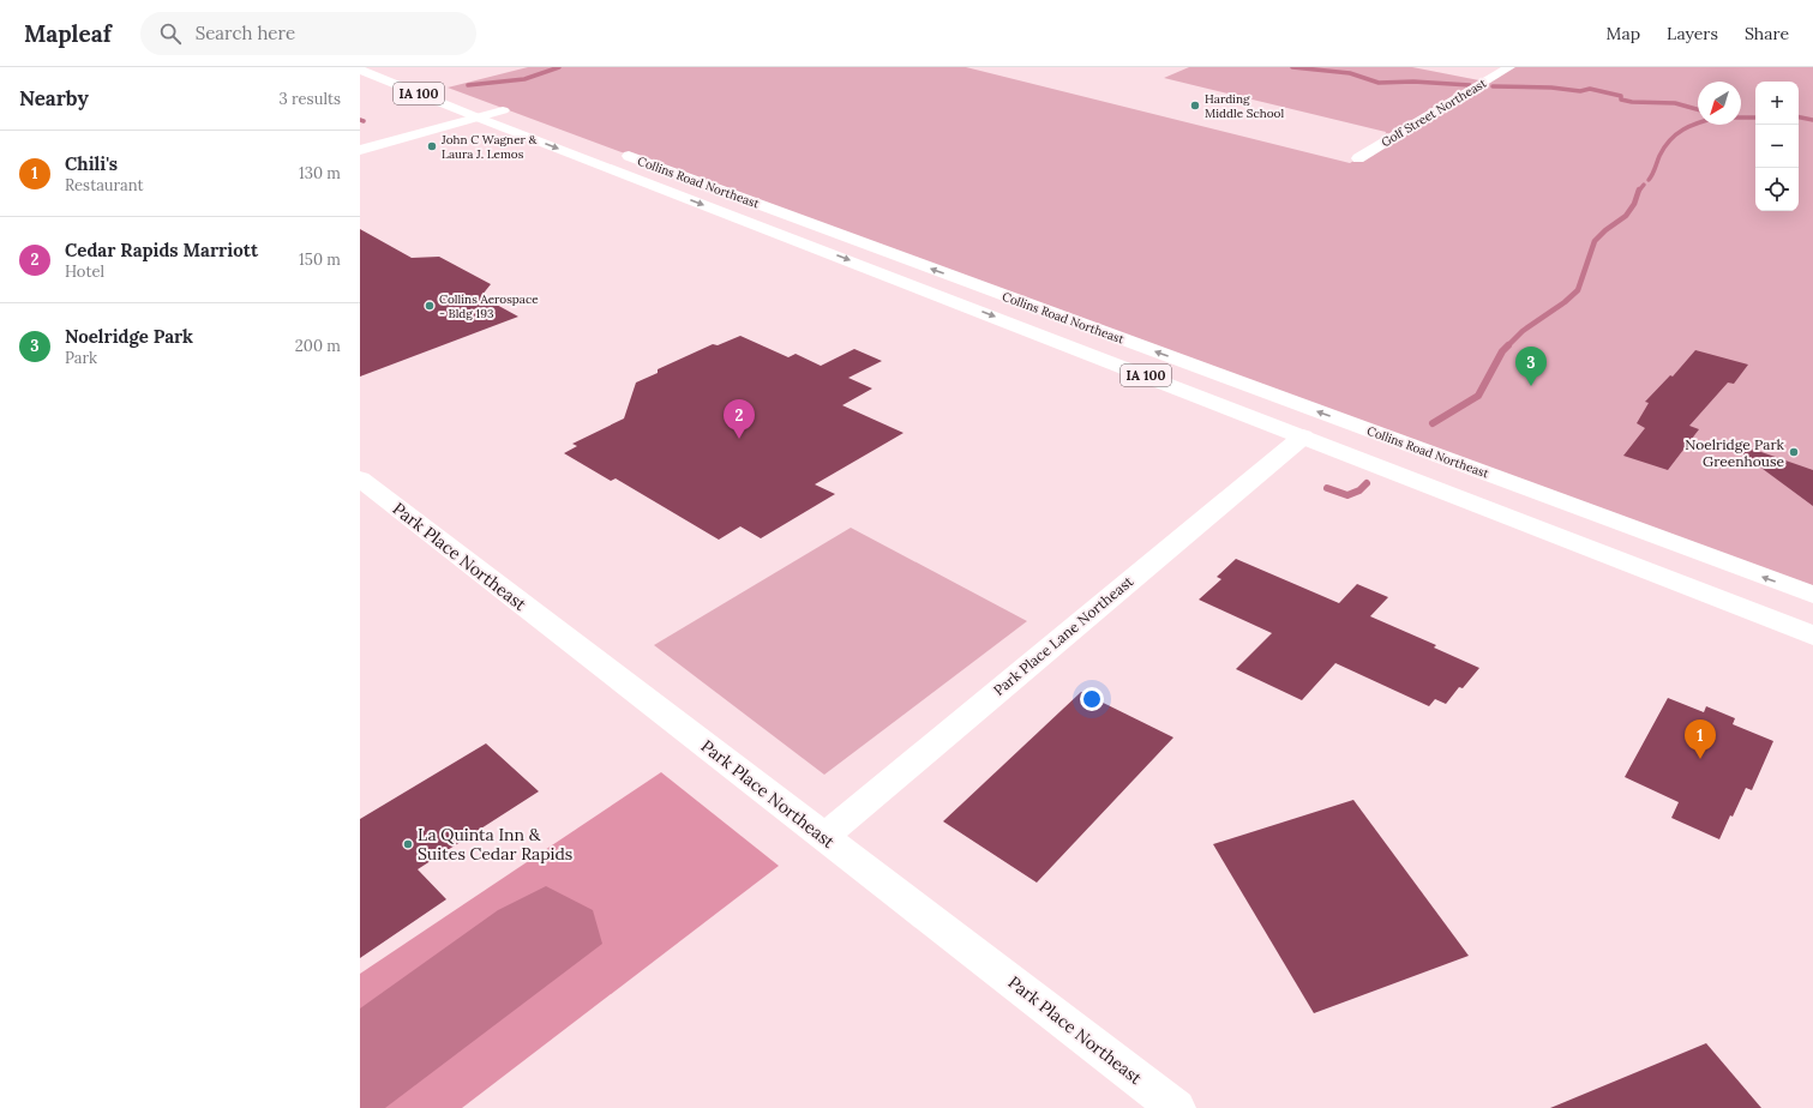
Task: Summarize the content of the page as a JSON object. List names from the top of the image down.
{
  "streets": {
    "main road": [
      "IA 100",
      "Golf Street Northeast",
      "Collins Road Northeast",
      "Park Place Northeast",
      "Park Place Lane Northeast"
    ]
  },
  "crossings": [
    ["Collins Road Northeast", "Park Place Lane Northeast"],
    ["Park Place Northeast", "Park Place Lane Northeast"]
  ],
  "places": [
    "Harding Middle School",
    "John C Wagner & Laura J. Lemos",
    "Collins Aerospace - Bldg 193",
    "Noelridge Park Greenhouse",
    "La Quinta Inn & Suites Cedar Rapids"
  ],
  "north": "bottom left",
  "page": {
    "header": "Mapleaf",
    "search": "Search here",
    "nav": ["Map", "Layers", "Share"],
    "heading": ["Nearby", "3 results"],
    "map_buttons": ["+", "−"],
    "list": [
      {
        "mark": "1",
        "name": "Chili's",
        "note": "Restaurant",
        "value": "130 m"
      },
      {
        "mark": "2",
        "name": "Cedar Rapids Marriott",
        "note": "Hotel",
        "value": "150 m"
      },
      {
        "mark": "3",
        "name": "Noelridge Park",
        "note": "Park",
        "value": "200 m"
      }
    ],
    "pins": ["3", "2", "1"]
  }
}
